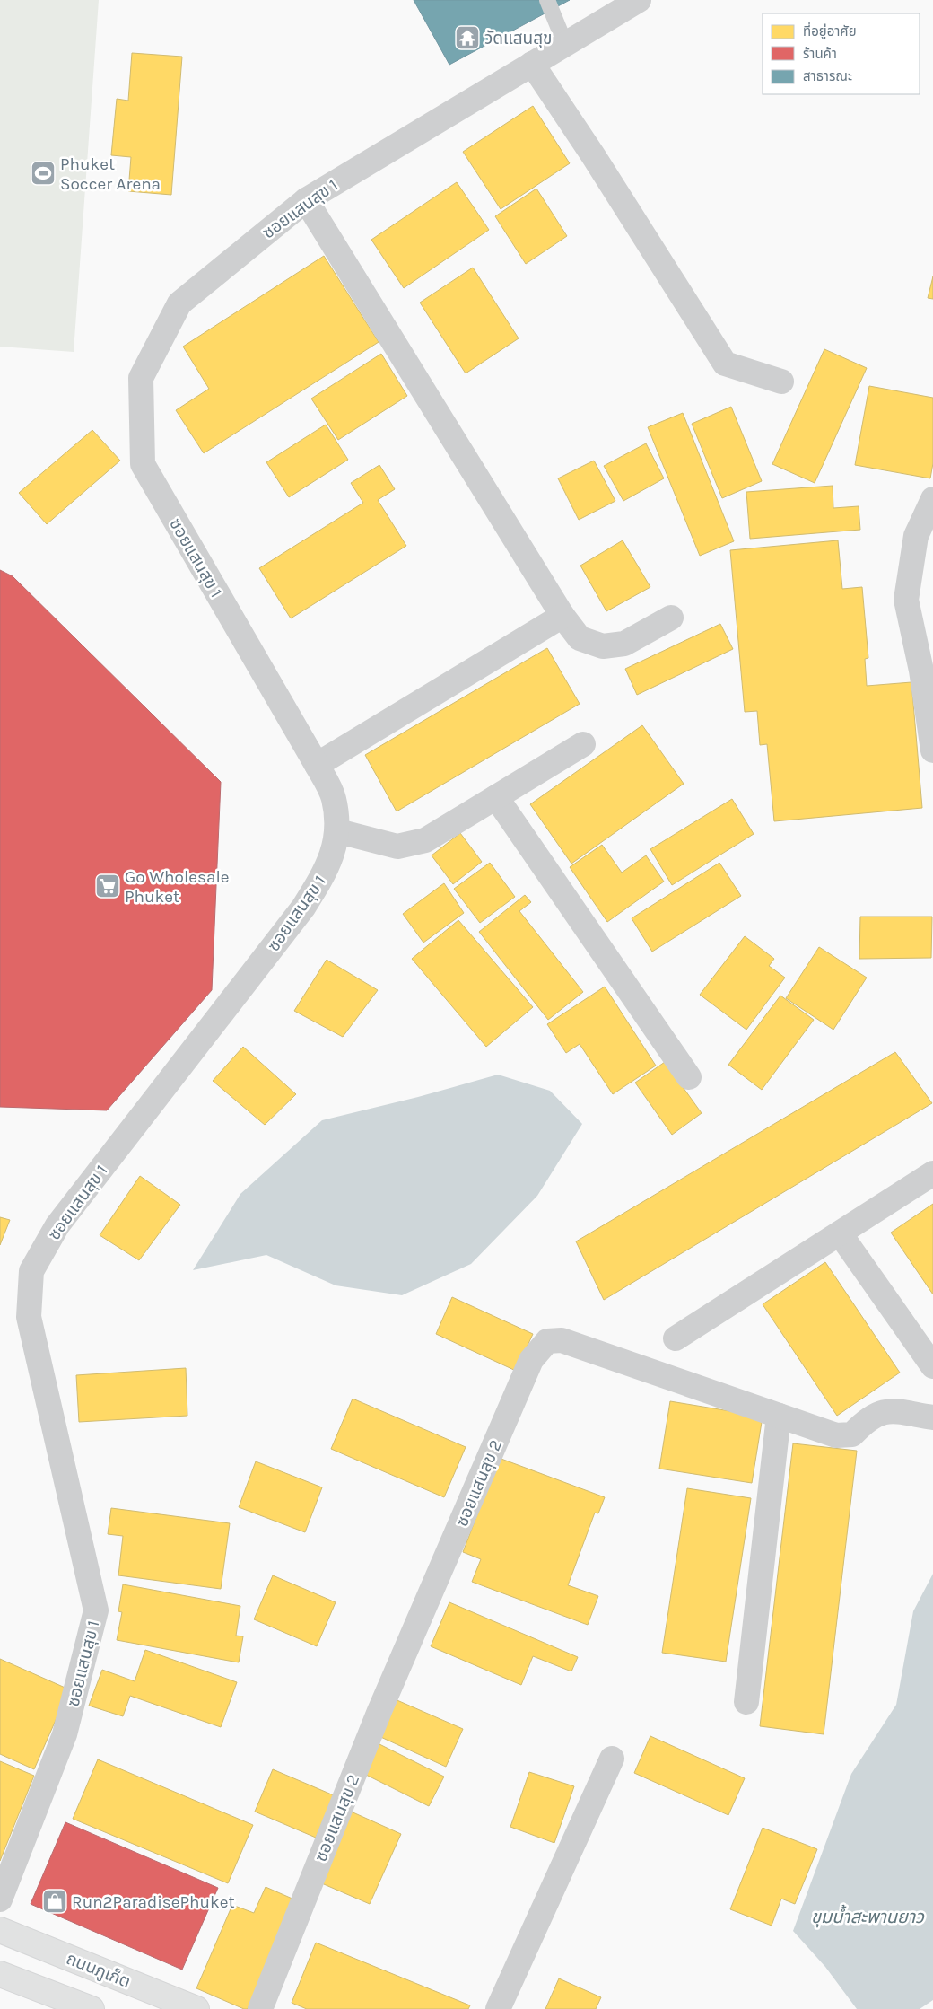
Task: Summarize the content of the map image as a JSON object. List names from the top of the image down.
{
  "streets": {
    "main road": ["ถนนภูเก็ต"],
    "street": ["ซอยแสนสุข 1", "ซอยแสนสุข 2"]
  },
  "water": ["ขุมน้ำสะพานยาว"],
  "places": {
    "temple": ["วัดแสนสุข"],
    "sports": ["Phuket Soccer Arena"],
    "supermarket": ["Go Wholesale Phuket"],
    "shop": ["Run2ParadisePhuket"]
  },
  "legend": ["ที่อยู่อาศัย", "ร้านค้า", "สาธารณะ"]
}
